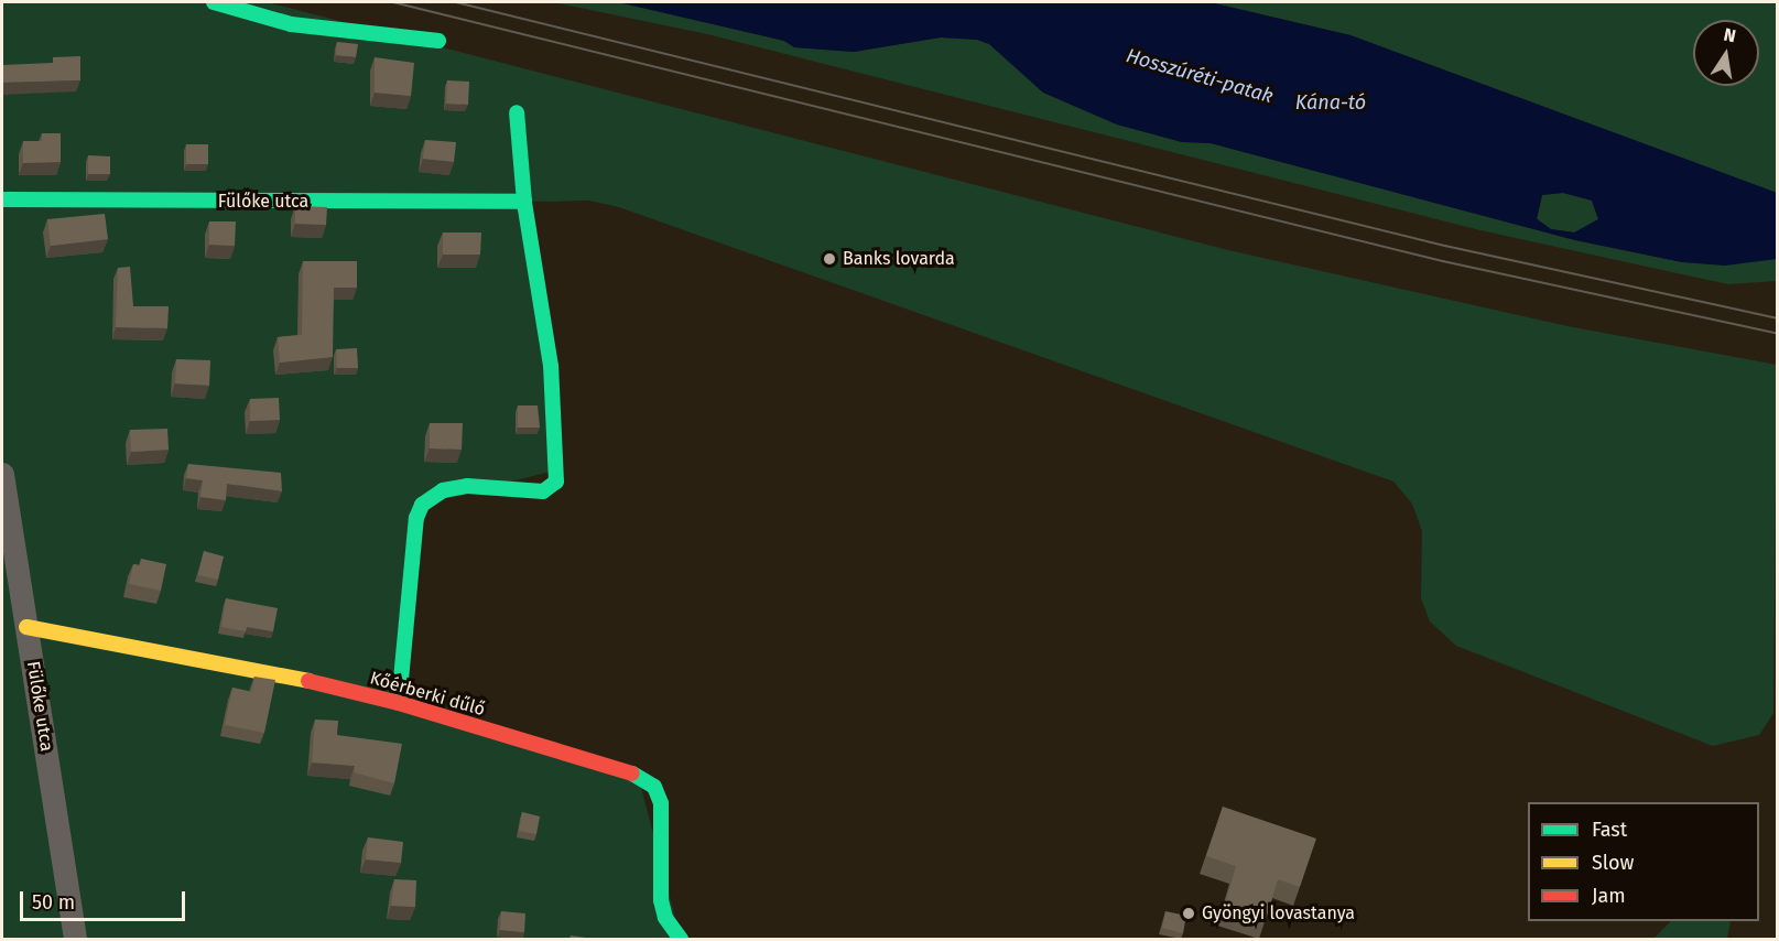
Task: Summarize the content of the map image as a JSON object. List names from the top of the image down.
{
  "streets": {
    "street": ["Fülőke utca", "Kőérberki dűlő"]
  },
  "crossings": [
    ["Fülőke utca", "Kőérberki dűlő"]
  ],
  "water": ["Hosszúréti-patak", "Kána-tó"],
  "places": ["Banks lovarda", "Gyöngyi lovastanya"],
  "legend": ["Fast", "Slow", "Jam"],
  "scale_bar": "50 m",
  "north": "top"
}
